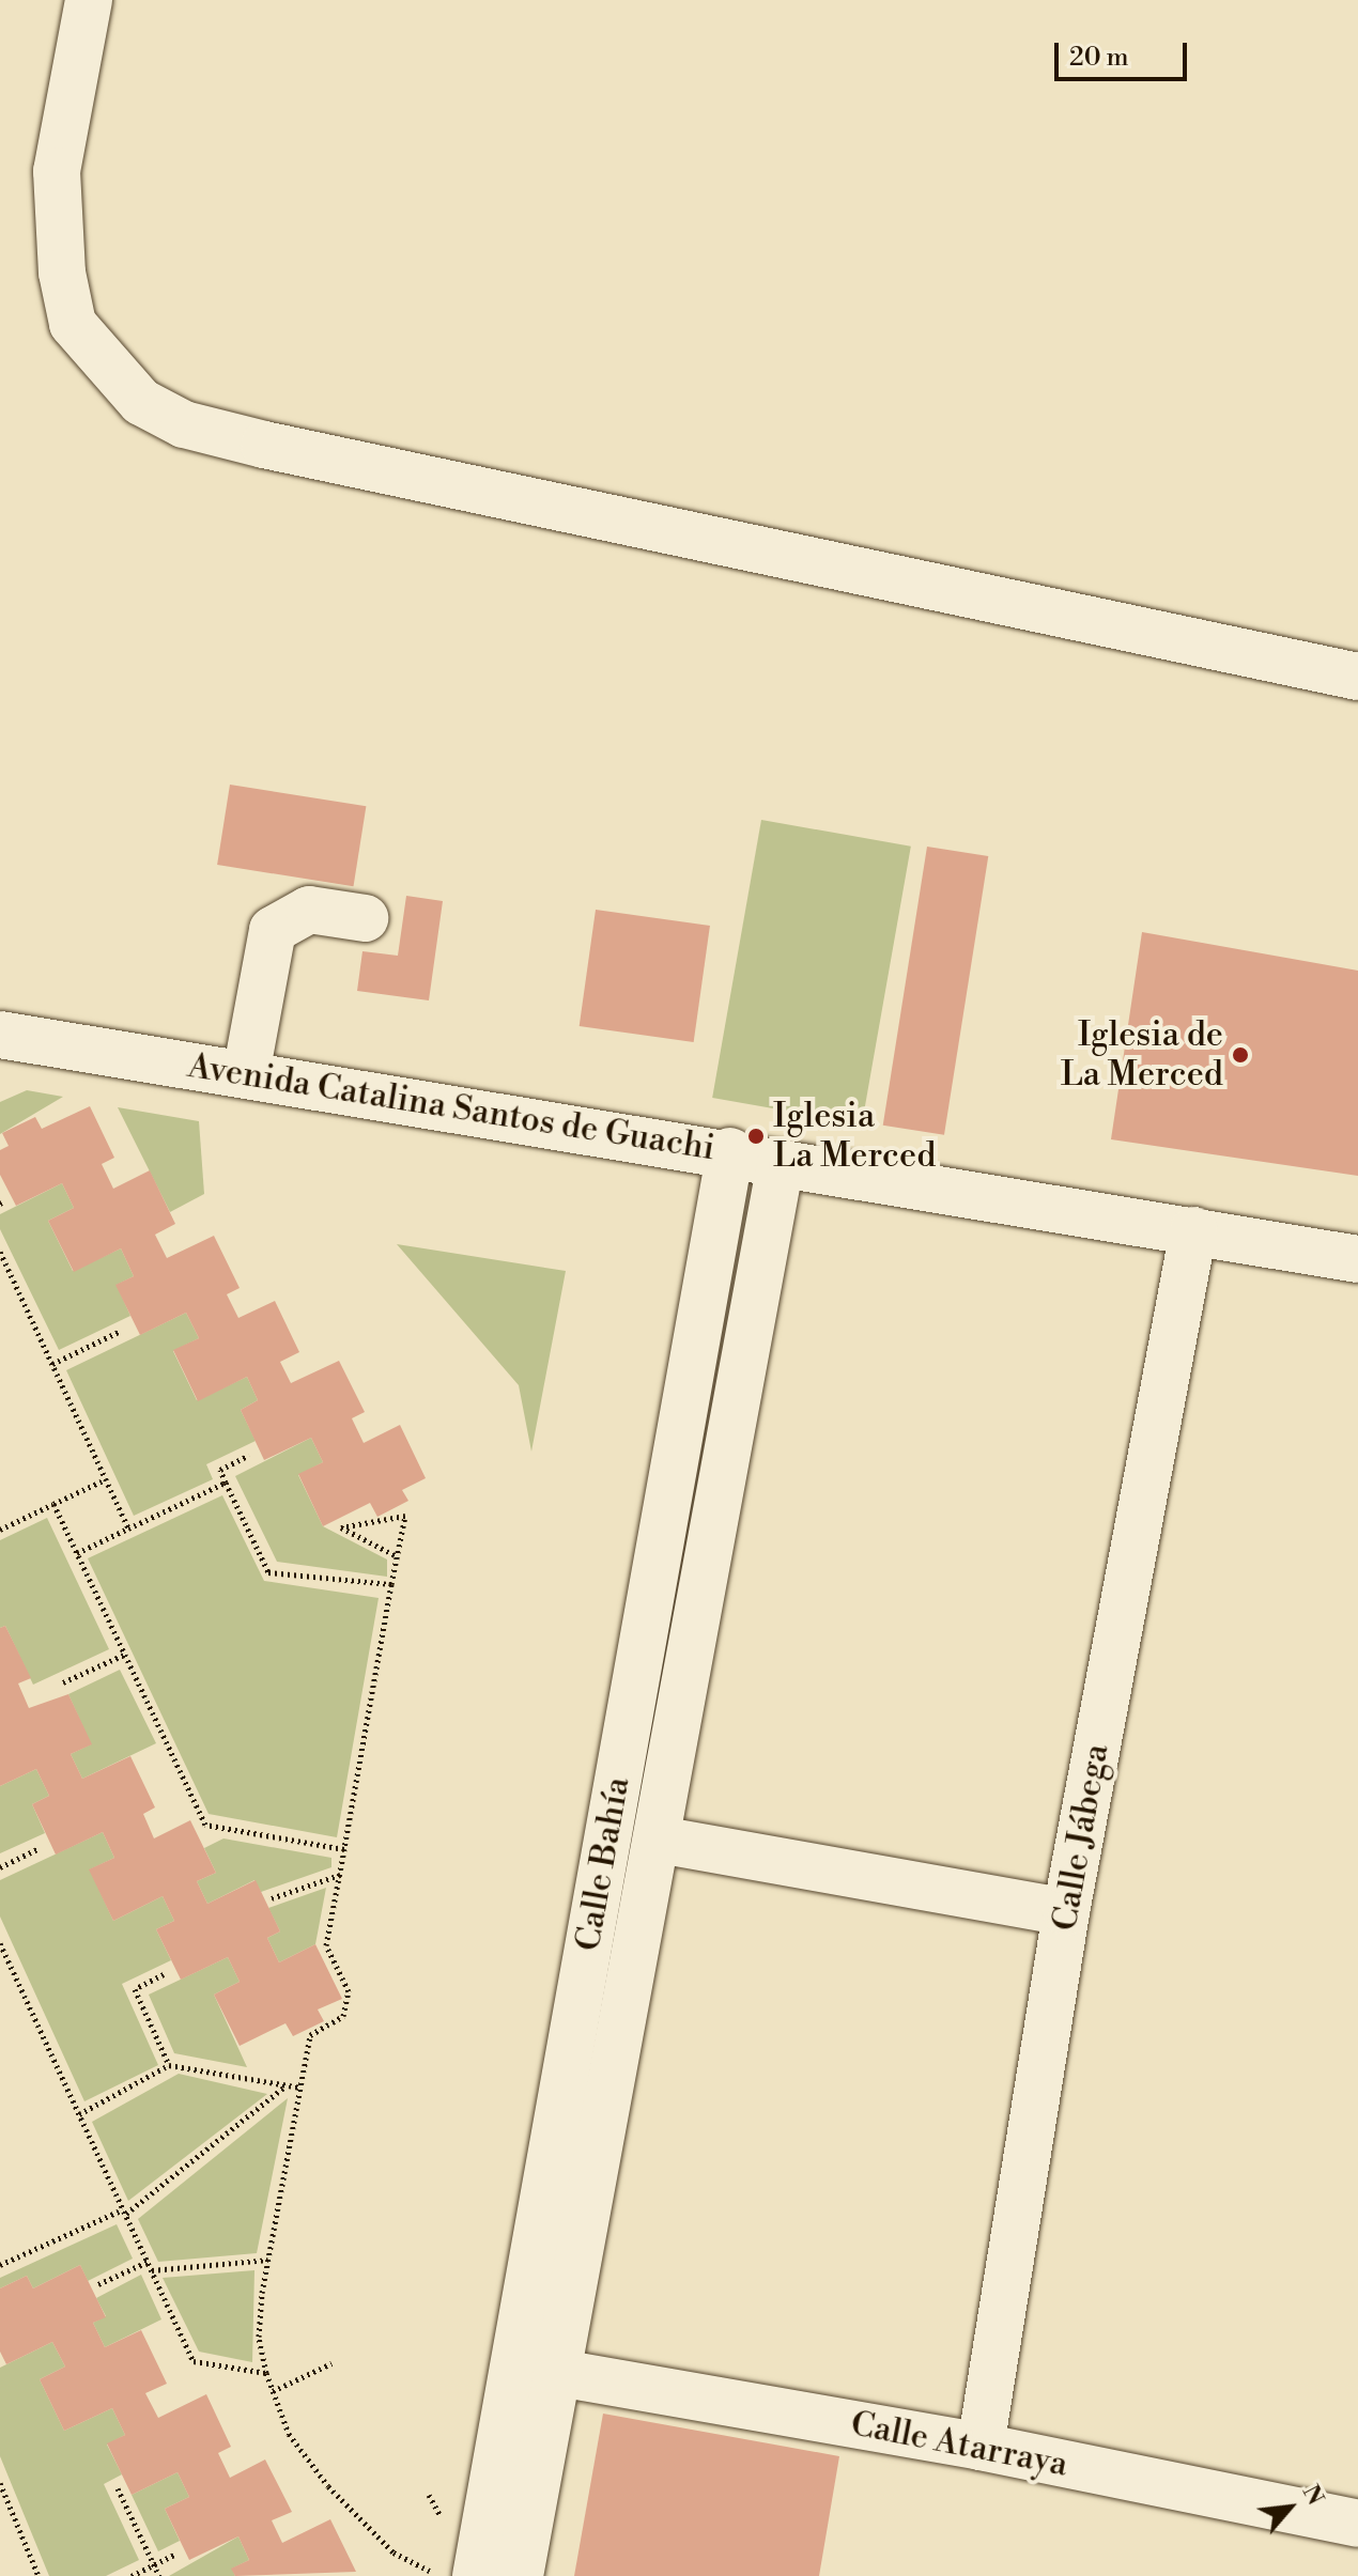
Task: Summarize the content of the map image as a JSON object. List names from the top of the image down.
{
  "streets": {
    "street": [
      "Avenida Catalina Santos de Guachi",
      "Calle Jábega",
      "Calle Bahía",
      "Calle Atarraya"
    ]
  },
  "crossings": [
    ["Avenida Catalina Santos de Guachi", "Calle Jábega"],
    ["Avenida Catalina Santos de Guachi", "Calle Bahía"],
    ["Calle Jábega", "Calle Atarraya"],
    ["Calle Bahía", "Calle Atarraya"]
  ],
  "places": ["Iglesia de La Merced", "Iglesia La Merced"],
  "scale_bar": "20 m",
  "north": "top right"
}
